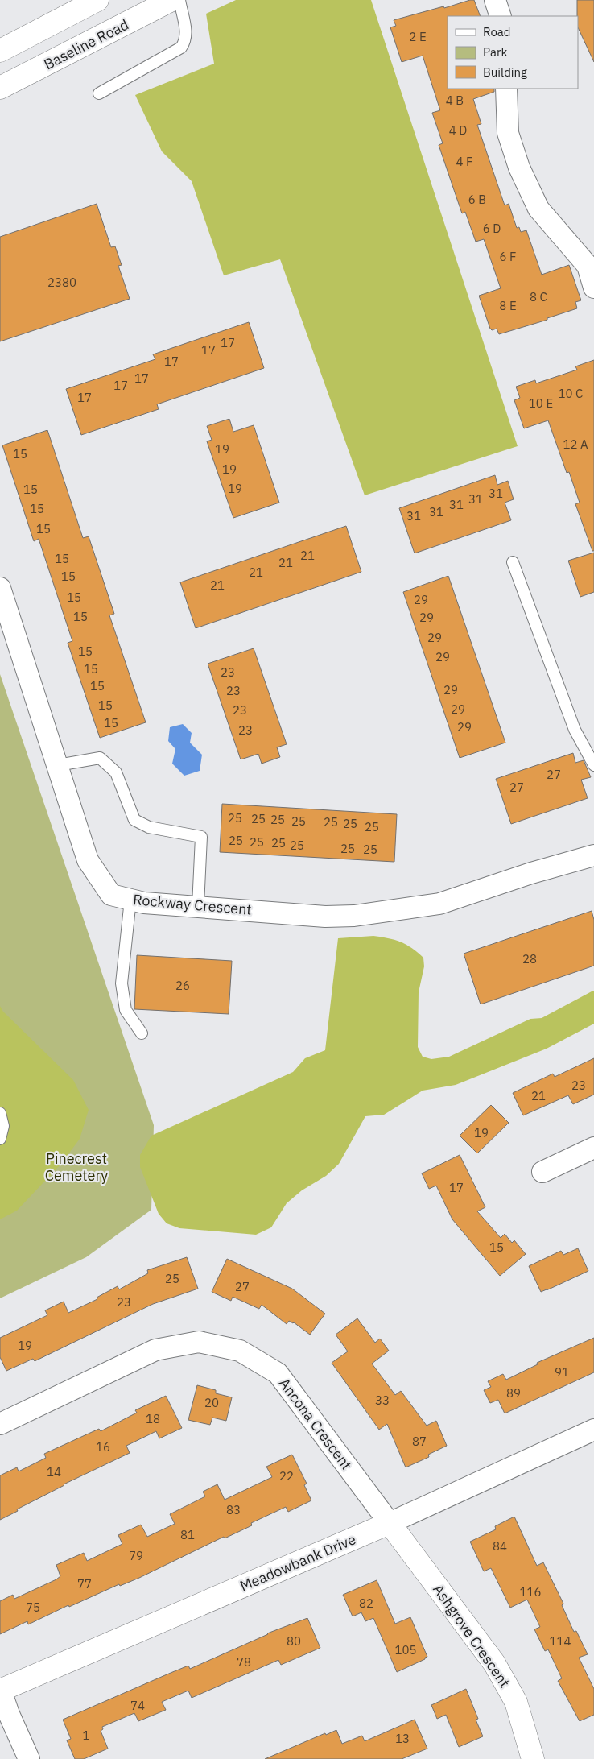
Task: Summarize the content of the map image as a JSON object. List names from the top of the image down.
{
  "streets": {
    "street": [
      "Baseline Road",
      "Rockway Crescent",
      "Ancona Crescent",
      "Meadowbank Drive",
      "Ashgrove Crescent"
    ]
  },
  "crossings": [
    ["Ancona Crescent", "Meadowbank Drive"],
    ["Ancona Crescent", "Ashgrove Crescent"],
    ["Meadowbank Drive", "Ashgrove Crescent"]
  ],
  "parks": ["Pinecrest Cemetery"],
  "house_numbers": [
    "2 E",
    "4 B",
    "4 D",
    "4 F",
    "6 B",
    "6 D",
    "6 F",
    "2380",
    "8 C",
    "8 E",
    "17",
    "17",
    "17",
    "17",
    "17",
    "10 C",
    "17",
    "10 E",
    "12 A",
    "19",
    "15",
    "19",
    "19",
    "15",
    "31",
    "31",
    "31",
    "15",
    "31",
    "31",
    "15",
    "21",
    "15",
    "21",
    "21",
    "15",
    "21",
    "15",
    "29",
    "15",
    "29",
    "29",
    "15",
    "29",
    "15",
    "23",
    "15",
    "29",
    "23",
    "15",
    "29",
    "23",
    "15",
    "29",
    "23",
    "27",
    "27",
    "25",
    "25",
    "25",
    "25",
    "25",
    "25",
    "25",
    "25",
    "25",
    "25",
    "25",
    "25",
    "25",
    "28",
    "26",
    "23",
    "21",
    "19",
    "17",
    "15",
    "25",
    "27",
    "23",
    "19",
    "91",
    "89",
    "33",
    "20",
    "18",
    "87",
    "16",
    "14",
    "22",
    "83",
    "81",
    "84",
    "79",
    "77",
    "116",
    "82",
    "75",
    "80",
    "114",
    "105",
    "78",
    "74",
    "1",
    "13"
  ],
  "legend": ["Road", "Park", "Building"]
}
